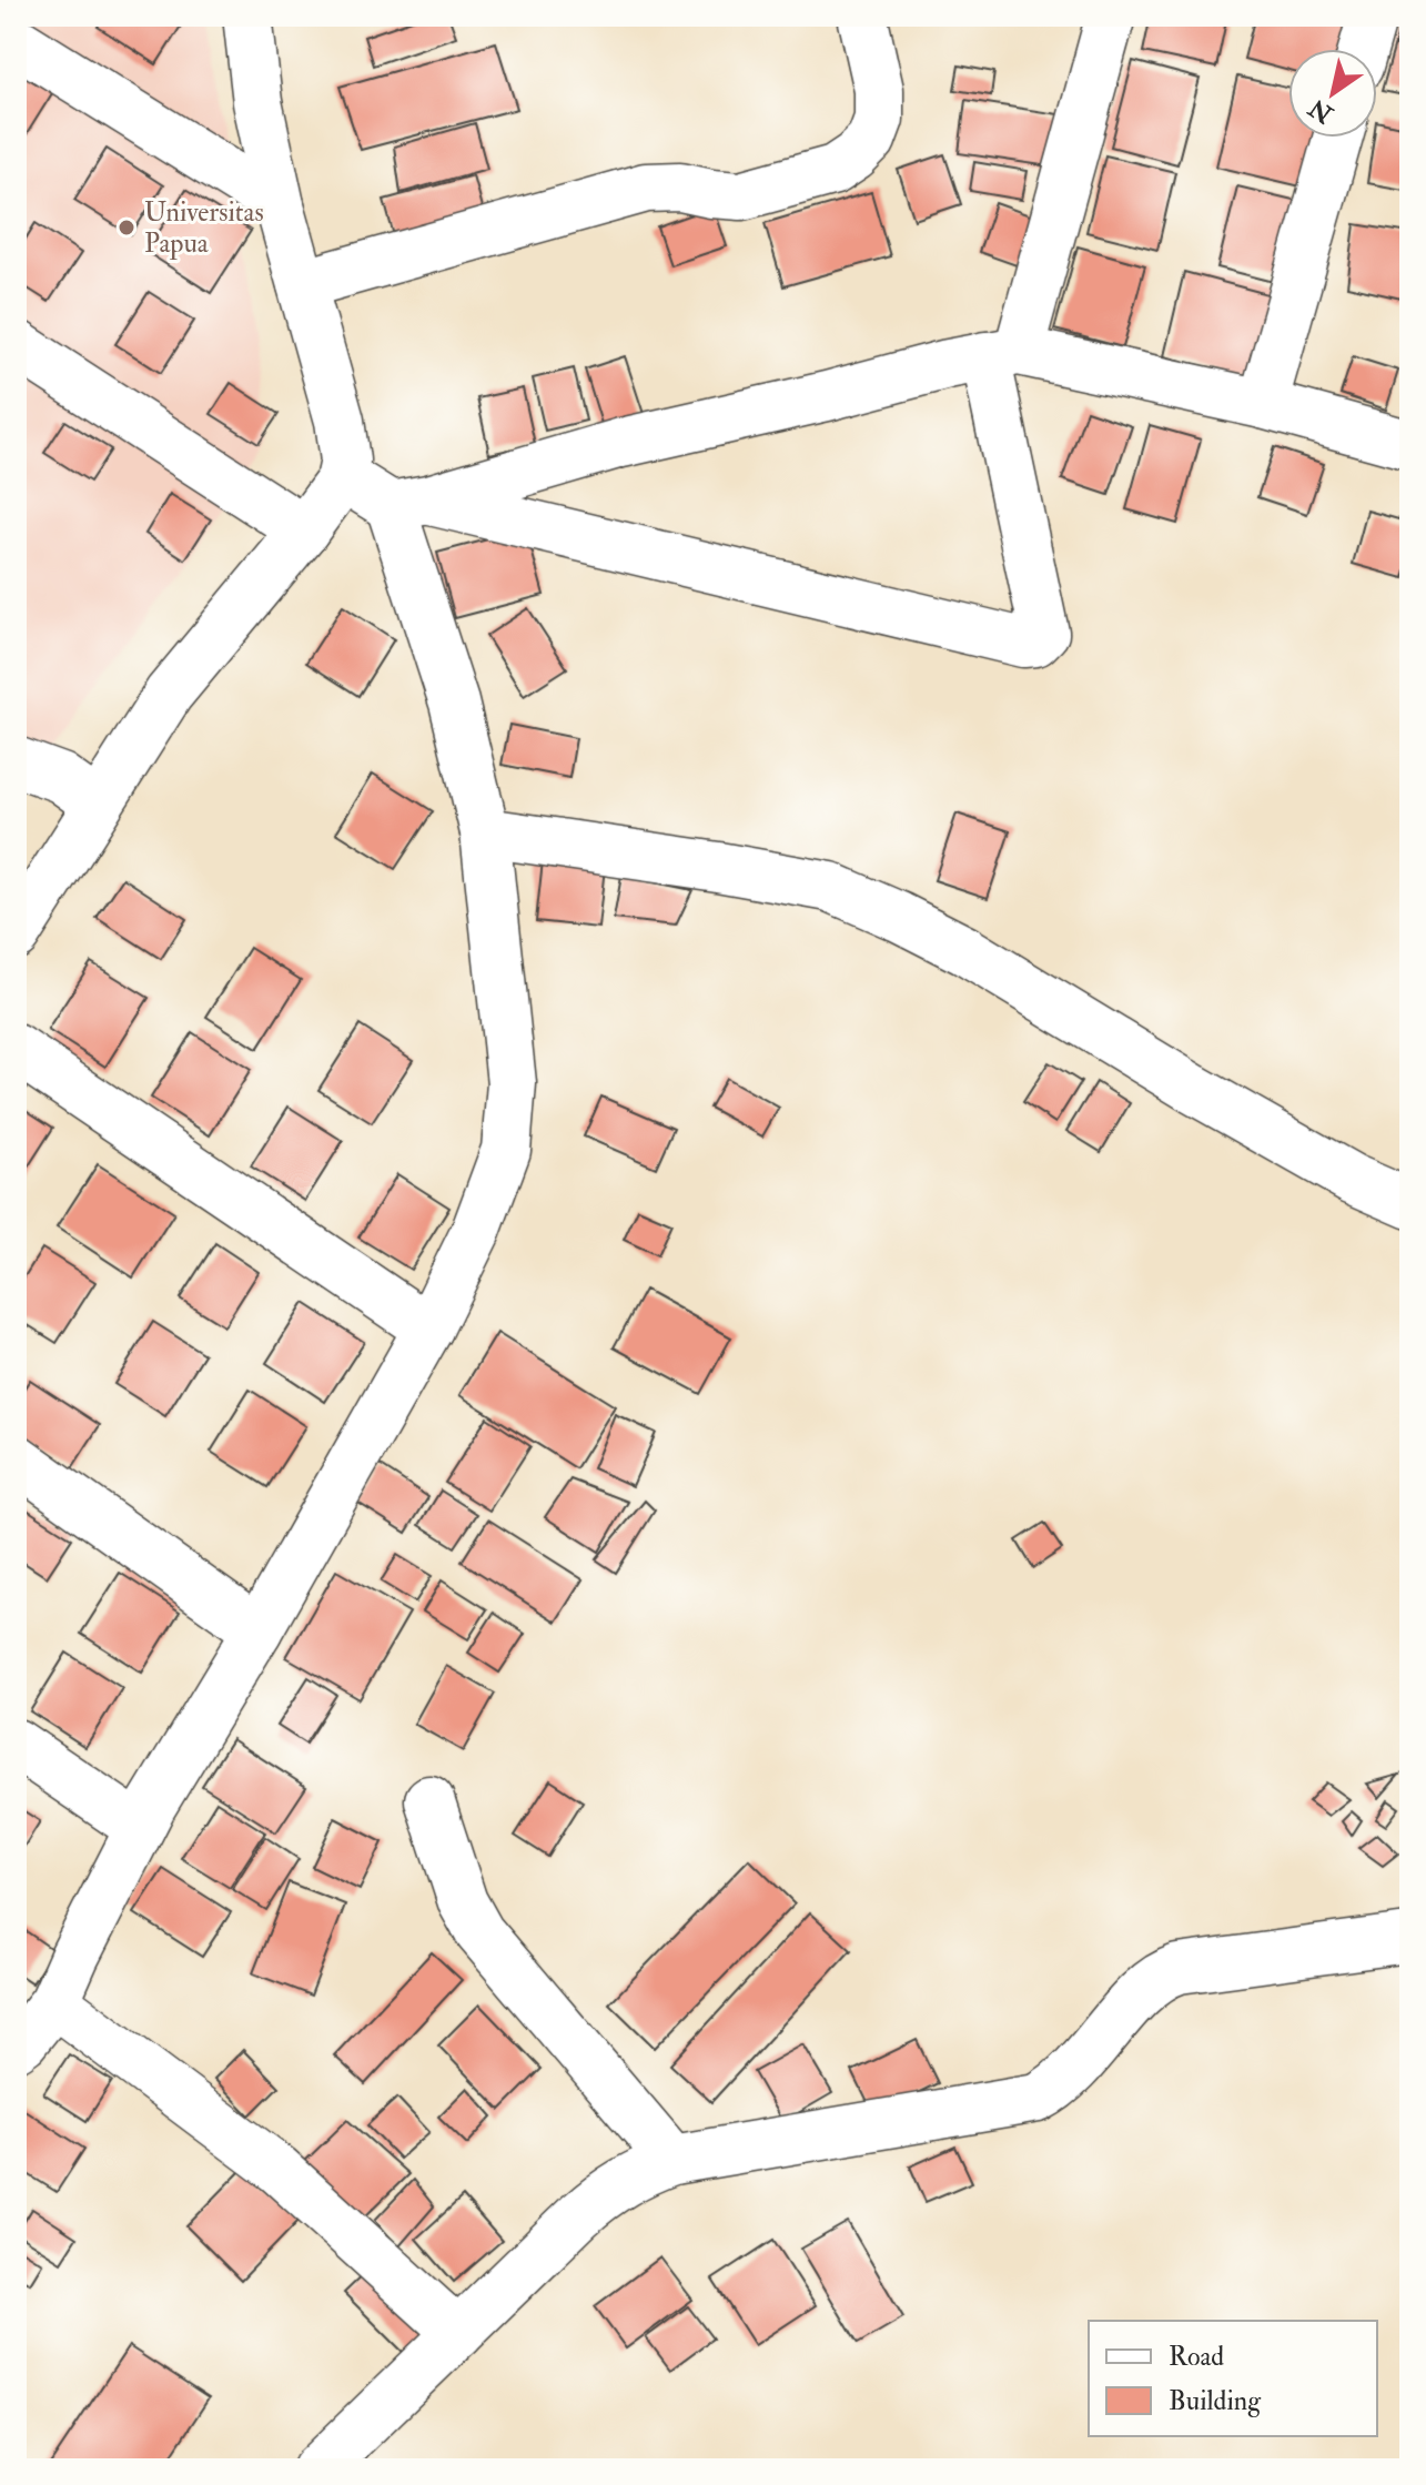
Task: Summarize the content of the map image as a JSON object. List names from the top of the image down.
{
  "places": ["Universitas Papua"],
  "legend": ["Road", "Building"],
  "north": "bottom left"
}
